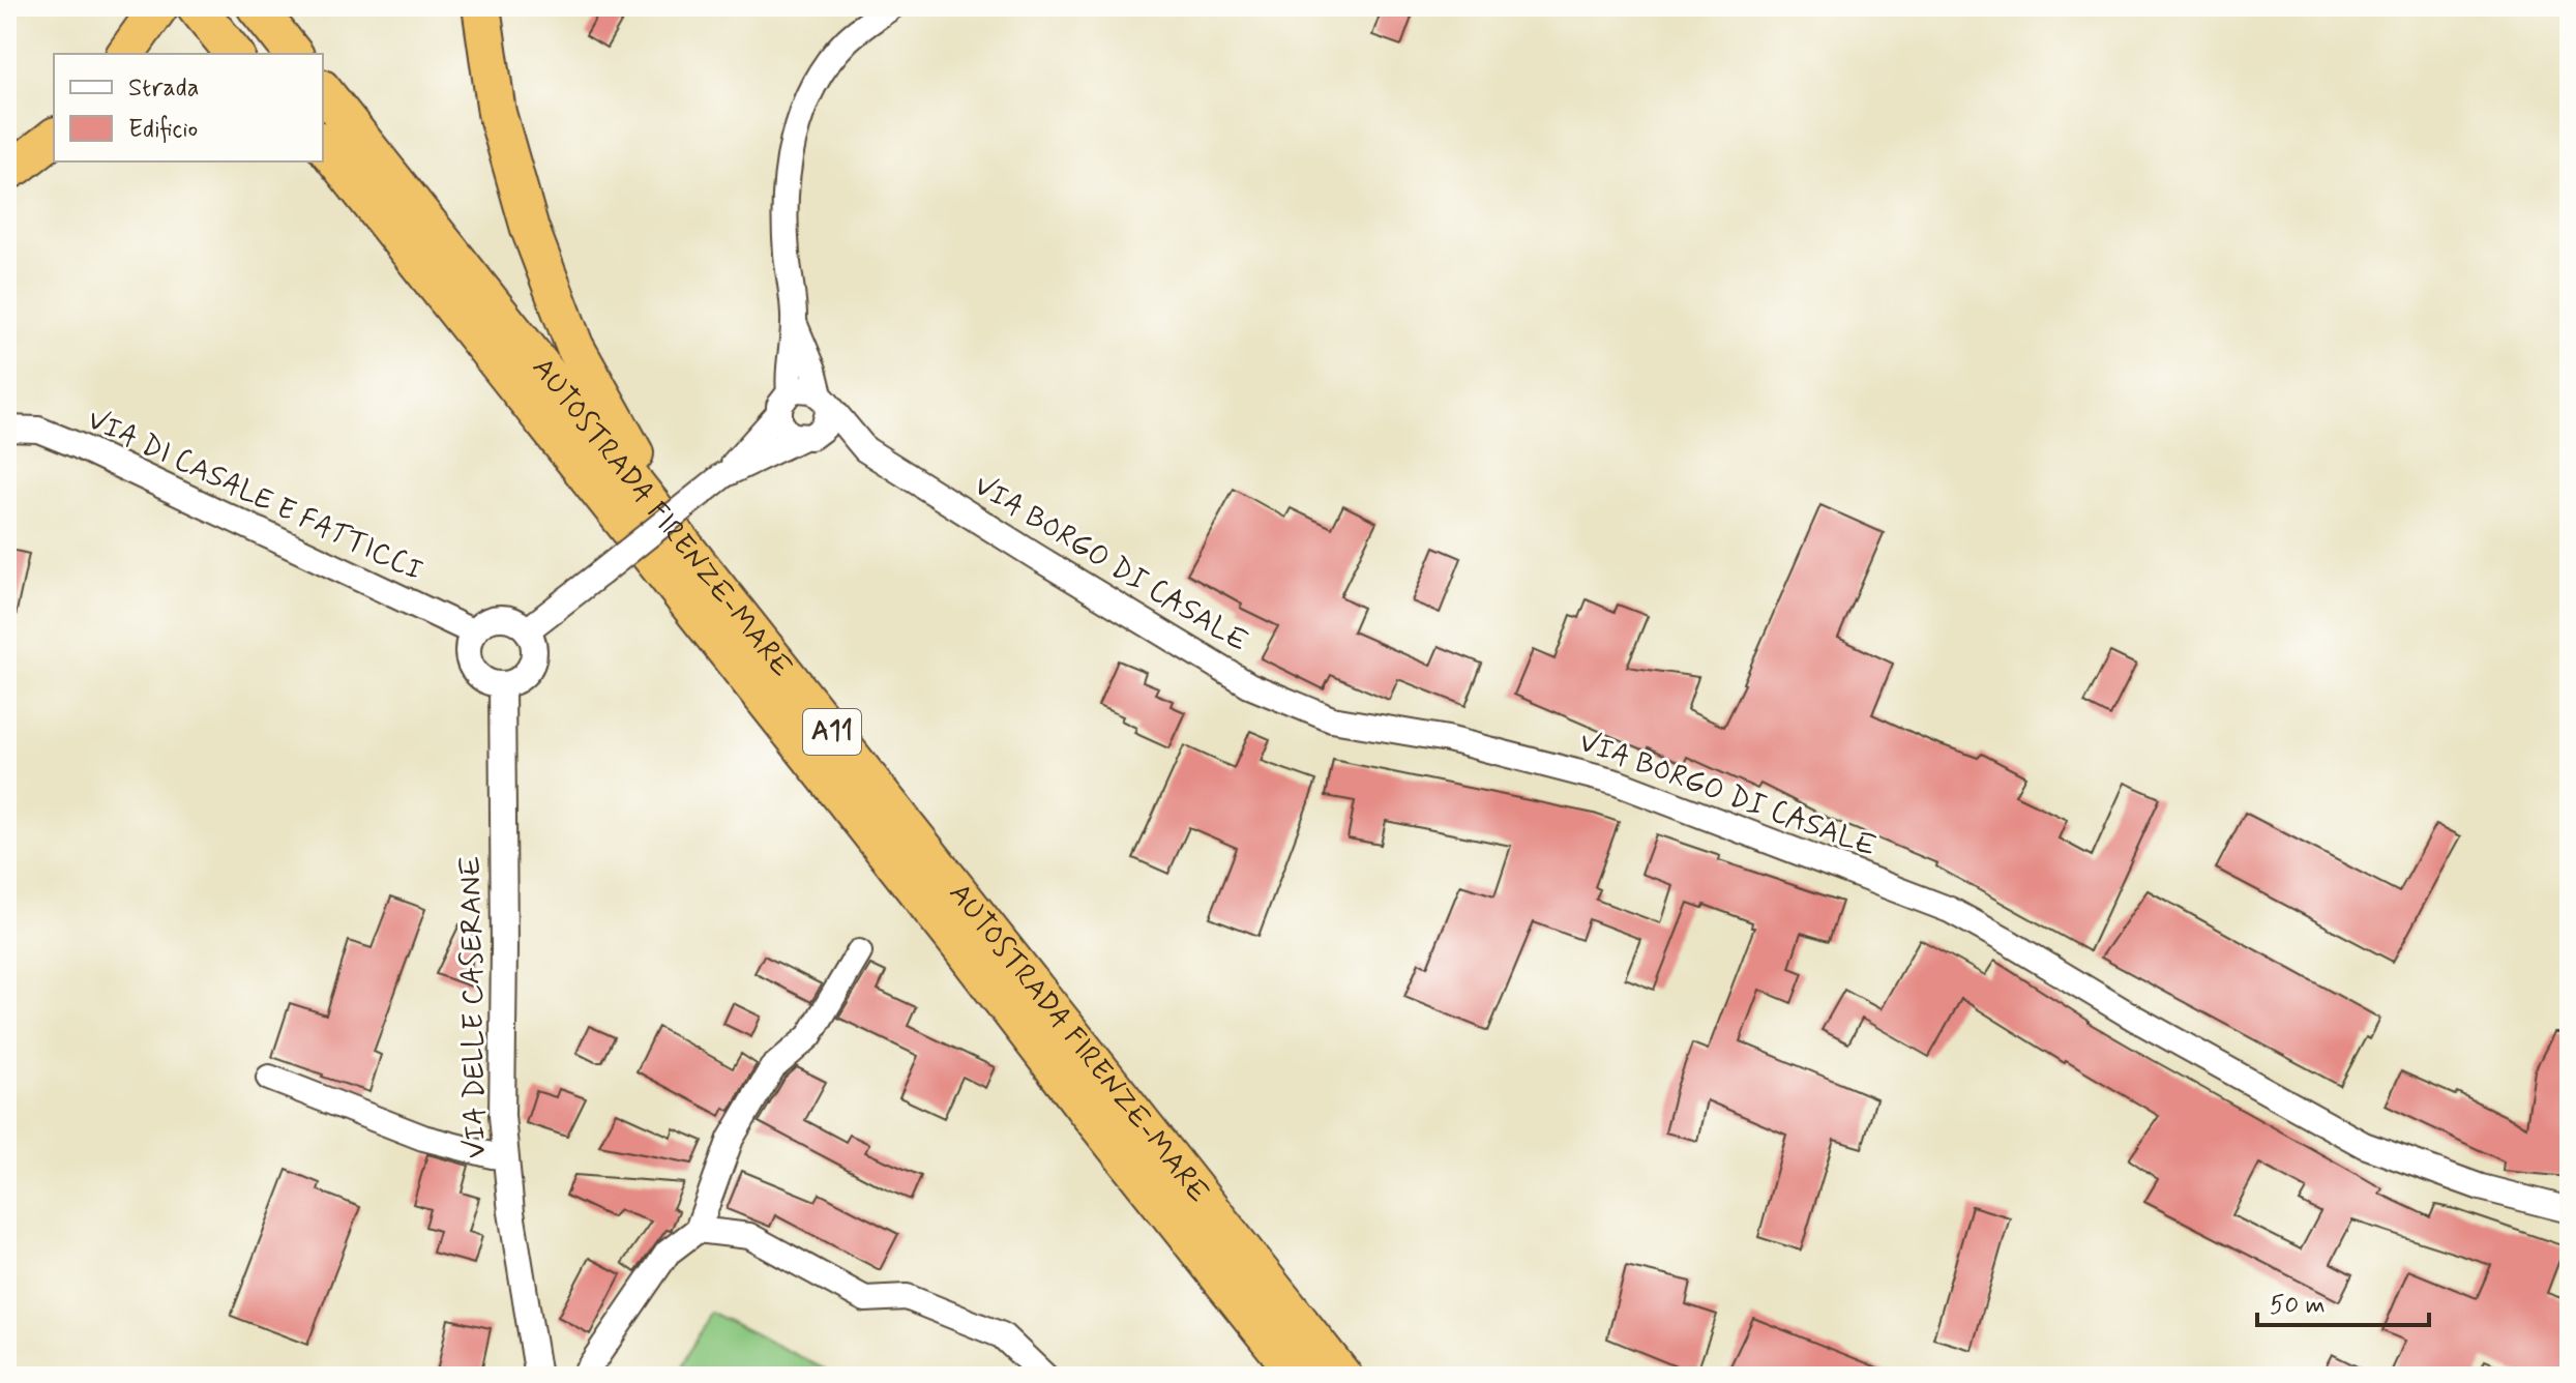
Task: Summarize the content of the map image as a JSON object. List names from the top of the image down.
{
  "streets": {
    "highway": ["AUTOSTRADA FIRENZE-MARE", "A11"],
    "street": ["VIA DI CASALE E FATTICCI", "VIA BORGO DI CASALE", "VIA DELLE CASERANE"]
  },
  "crossings": [
    ["VIA DI CASALE E FATTICCI", "VIA DELLE CASERANE"]
  ],
  "legend": ["Strada", "Edificio"],
  "scale_bar": "50 m"
}
